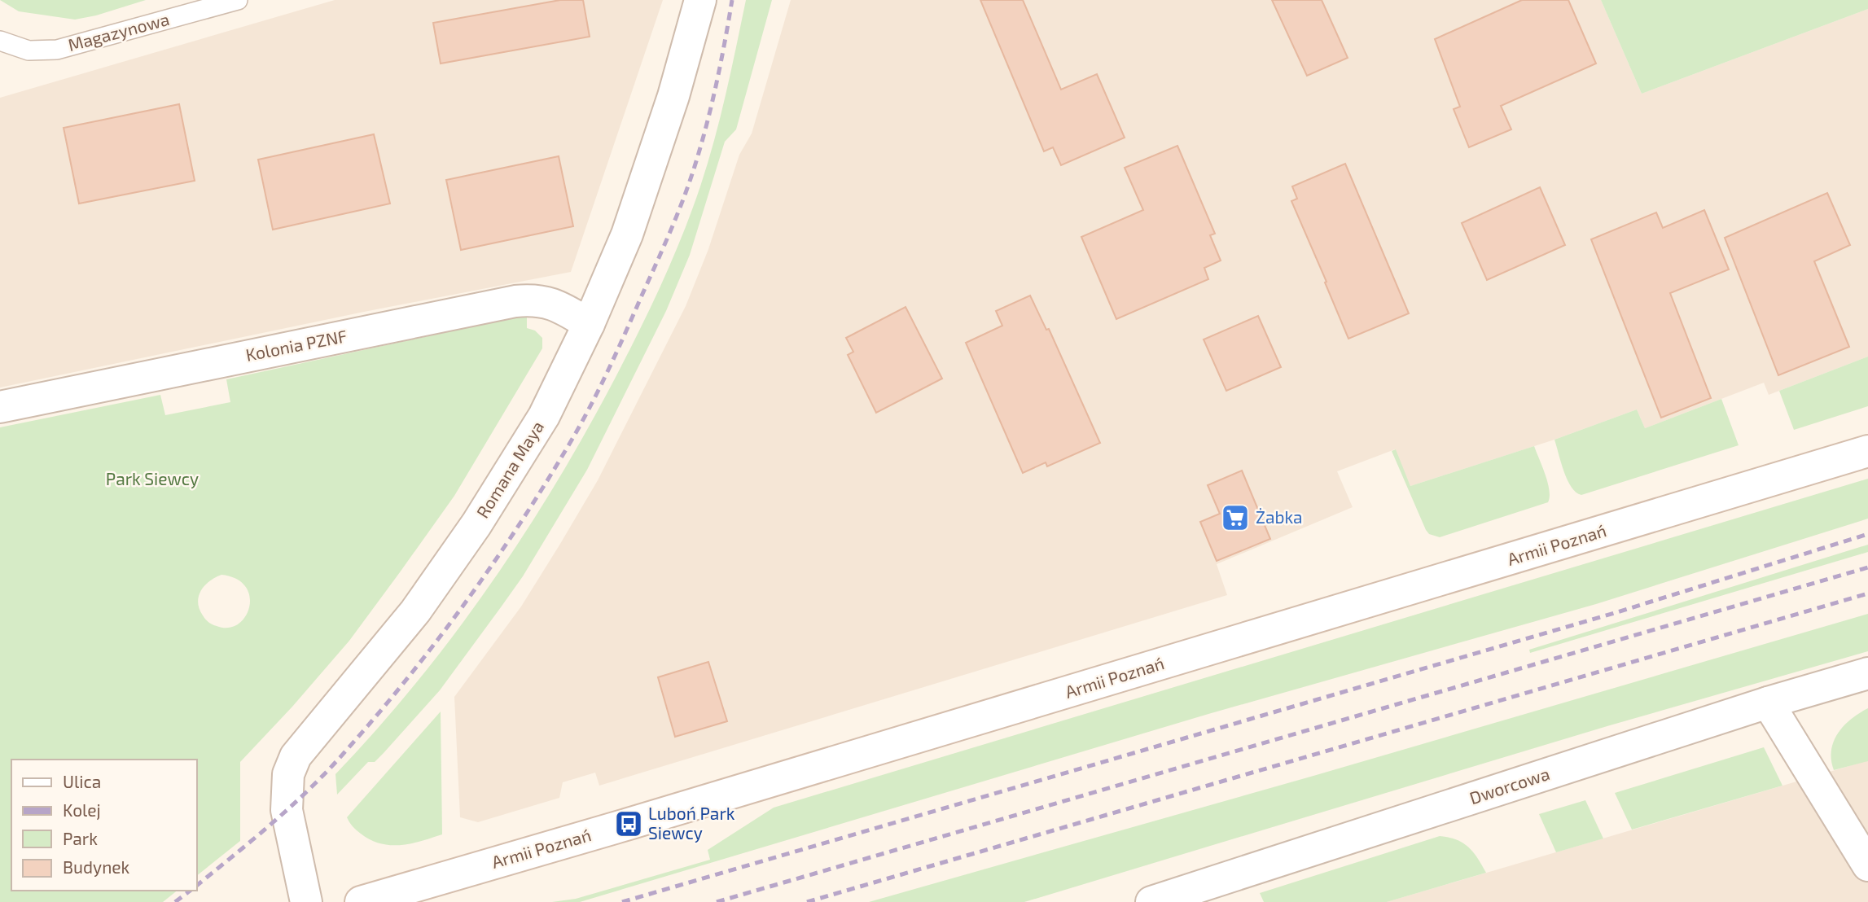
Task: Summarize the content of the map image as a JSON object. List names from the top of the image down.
{
  "streets": {
    "street": [
      "Kolonia PZNF",
      "Romana Maya",
      "Armii Poznań",
      "Dworcowa"
    ],
    "lane": ["Magazynowa"]
  },
  "crossings": [
    ["Kolonia PZNF", "Romana Maya"]
  ],
  "parks": ["Park Siewcy"],
  "places": {
    "supermarket": ["Żabka"],
    "bus stop": ["Luboń Park Siewcy"]
  },
  "legend": [
    "Ulica",
    "Kolej",
    "Park",
    "Budynek"
  ]
}
